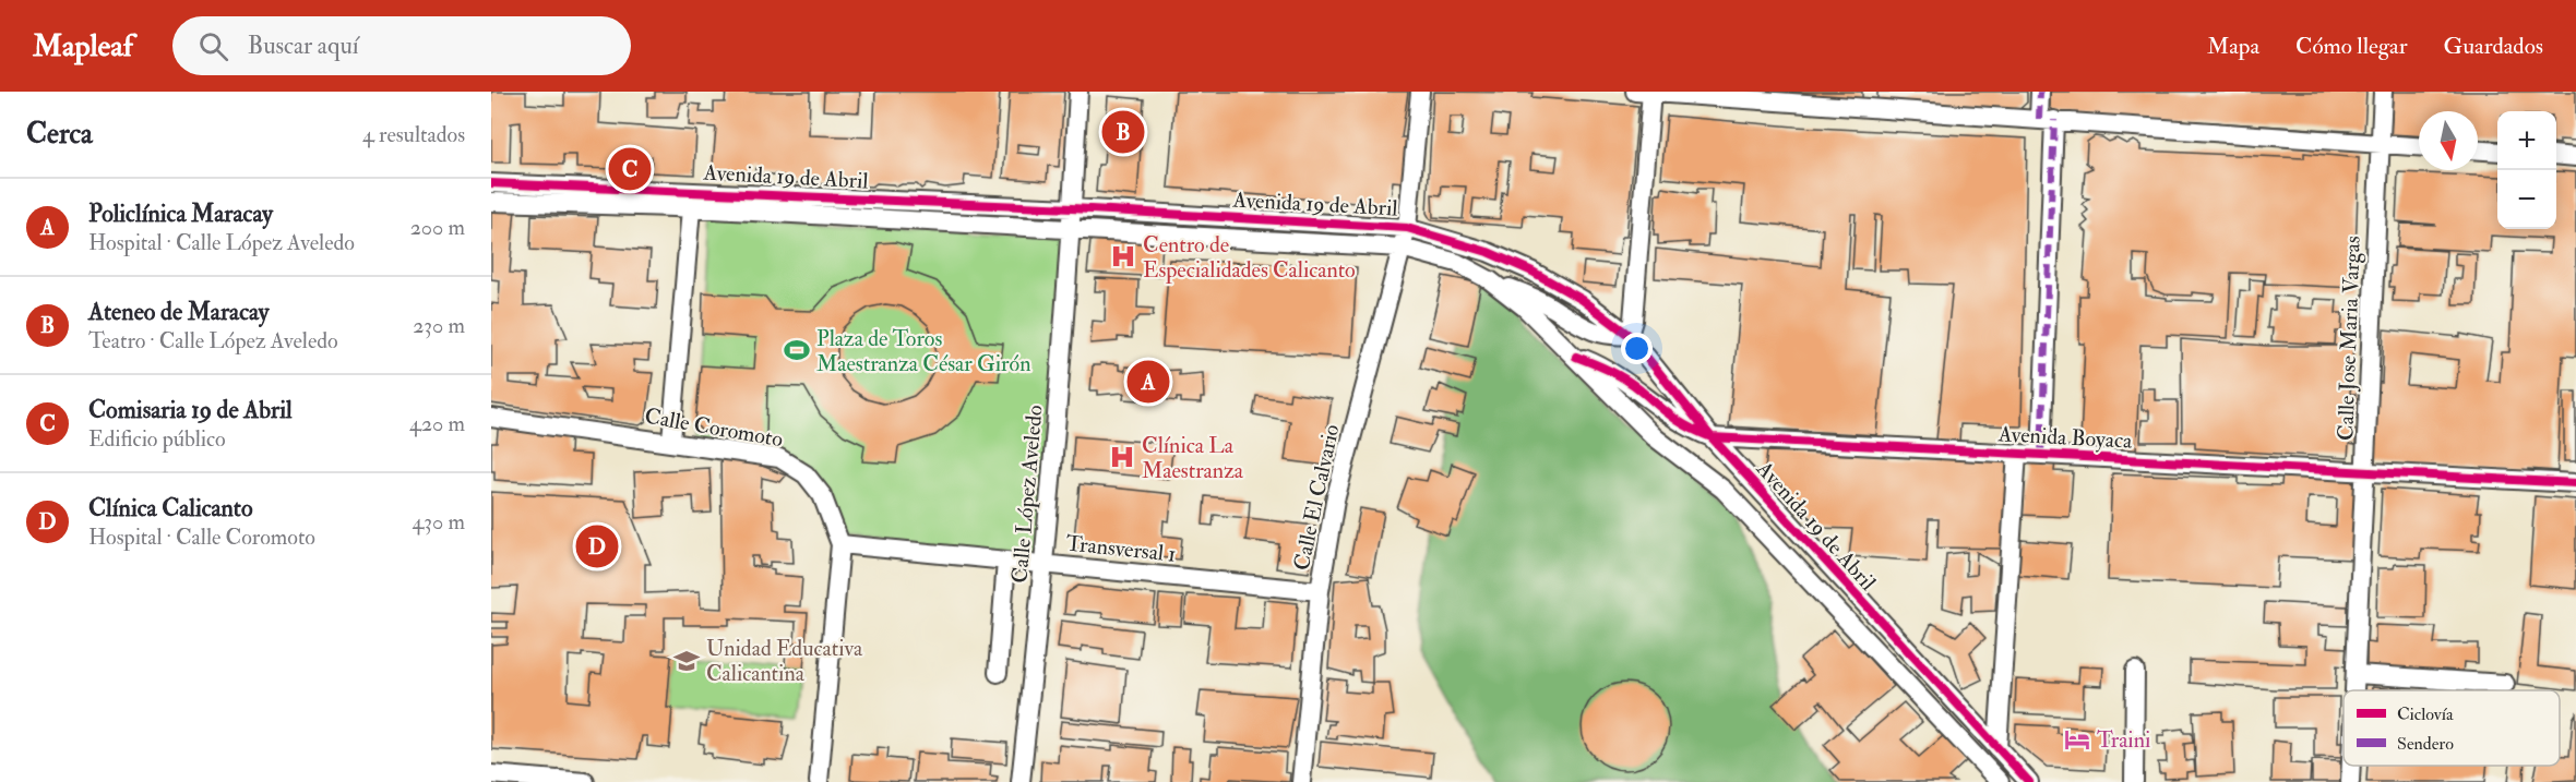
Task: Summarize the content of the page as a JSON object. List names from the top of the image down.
{
  "streets": {
    "street": [
      "Avenida 19 de Abril",
      "Calle Jose Maria Vargas",
      "Calle Coromoto",
      "Avenida Boyaca",
      "Calle López Aveledo",
      "Calle El Calvario",
      "Transversal 1"
    ]
  },
  "crossings": [
    ["Avenida 19 de Abril", "Avenida Boyaca"],
    ["Avenida 19 de Abril", "Calle López Aveledo"],
    ["Avenida 19 de Abril", "Calle El Calvario"],
    ["Calle Jose Maria Vargas", "Avenida Boyaca"],
    ["Calle Coromoto", "Transversal 1"],
    ["Calle López Aveledo", "Transversal 1"],
    ["Calle El Calvario", "Transversal 1"]
  ],
  "places": {
    "hospital": ["Centro de Especialidades Calicanto", "Clínica La Maestranza"],
    "sports": ["Plaza de Toros Maestranza César Girón"],
    "school or university": ["Unidad Educativa Calicantina"],
    "hotel": ["Traini"]
  },
  "legend": ["Ciclovía", "Sendero"],
  "north": "bottom",
  "page": {
    "header": "Mapleaf",
    "search": "Buscar aquí",
    "nav": ["Mapa", "Cómo llegar", "Guardados"],
    "heading": ["Cerca", "4 resultados"],
    "pins": [
      "B",
      "C",
      "A",
      "D"
    ],
    "map_buttons": ["+", "−"],
    "list": [
      {
        "mark": "A",
        "name": "Policlínica Maracay",
        "note": "Hospital · Calle López Aveledo",
        "value": "200 m"
      },
      {
        "mark": "B",
        "name": "Ateneo de Maracay",
        "note": "Teatro · Calle López Aveledo",
        "value": "230 m"
      },
      {
        "mark": "C",
        "name": "Comisaria 19 de Abril",
        "note": "Edificio público",
        "value": "420 m"
      },
      {
        "mark": "D",
        "name": "Clínica Calicanto",
        "note": "Hospital · Calle Coromoto",
        "value": "430 m"
      }
    ]
  }
}
